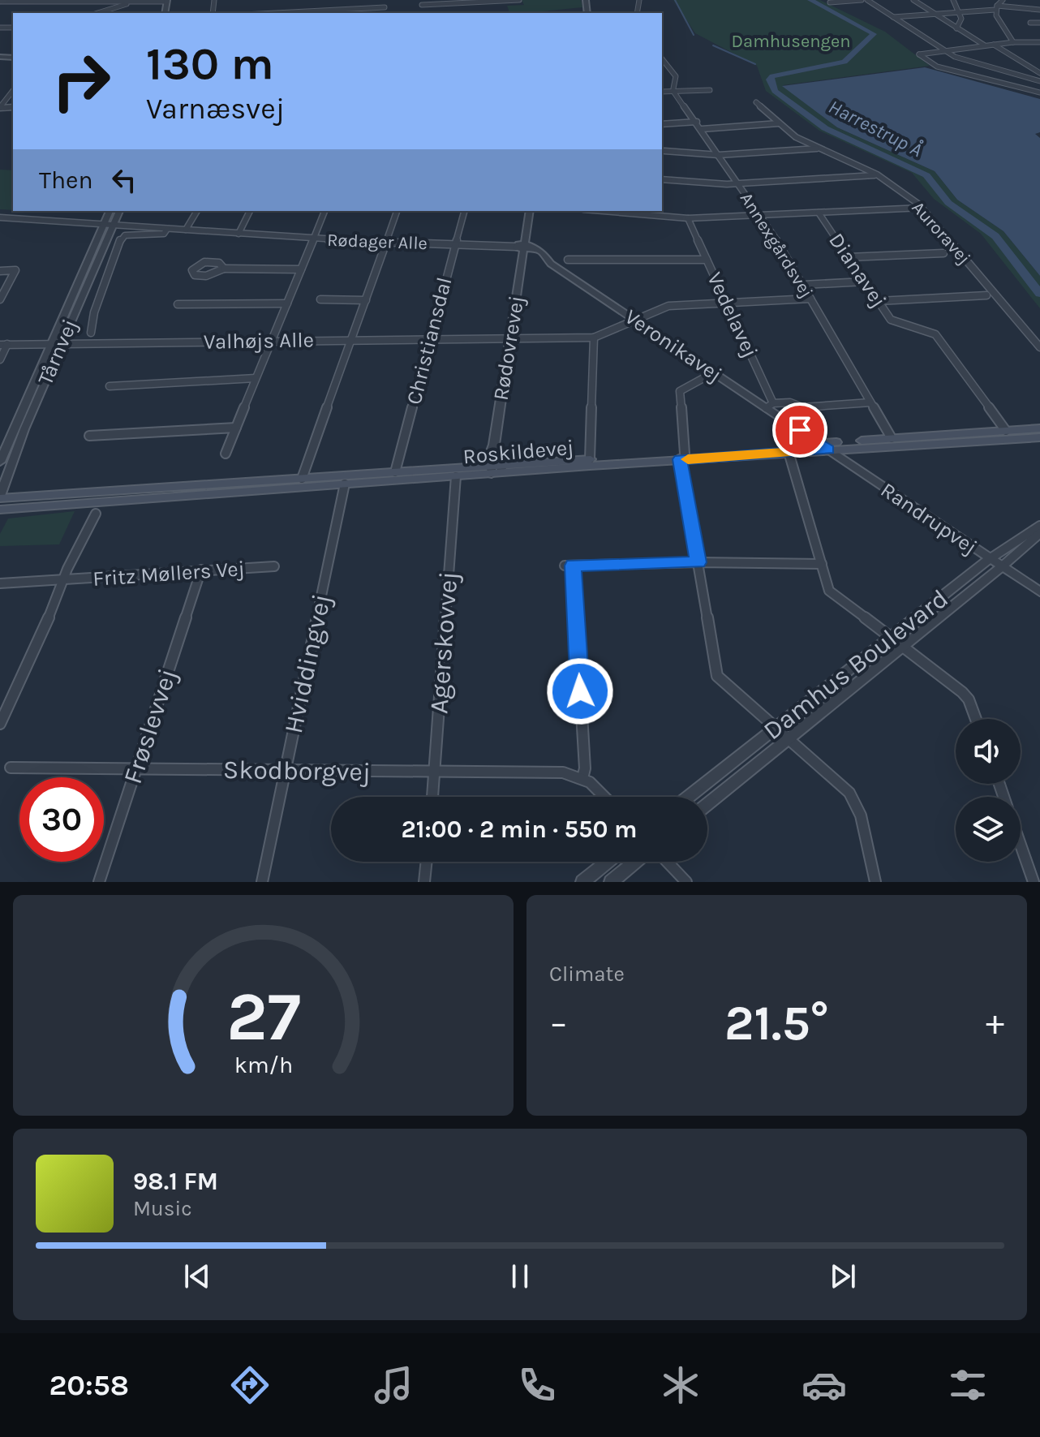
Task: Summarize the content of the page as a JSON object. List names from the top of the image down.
{
  "streets": {
    "main road": ["Roskildevej"],
    "street": [
      "Auroravej",
      "Rødager Alle",
      "Annexgårdsvej",
      "Dianavej",
      "Vedelavej",
      "Valhøjs Alle",
      "Christiansdal",
      "Veronikavej",
      "Rødovrevej",
      "Tårnvej",
      "Randrupvej",
      "Fritz Møllers Vej",
      "Agerskovvej",
      "Hviddingvej",
      "Damhus Boulevard",
      "Frøslevvej",
      "Skodborgvej"
    ]
  },
  "crossings": [
    ["Rødager Alle", "Christiansdal"],
    ["Rødager Alle", "Veronikavej"],
    ["Rødager Alle", "Rødovrevej"],
    ["Rødager Alle", "Tårnvej"],
    ["Annexgårdsvej", "Roskildevej"],
    ["Dianavej", "Roskildevej"],
    ["Vedelavej", "Veronikavej"],
    ["Valhøjs Alle", "Christiansdal"],
    ["Valhøjs Alle", "Rødovrevej"],
    ["Valhøjs Alle", "Tårnvej"],
    ["Christiansdal", "Roskildevej"],
    ["Veronikavej", "Rødovrevej"],
    ["Veronikavej", "Roskildevej"],
    ["Veronikavej", "Randrupvej"],
    ["Rødovrevej", "Roskildevej"],
    ["Tårnvej", "Roskildevej"],
    ["Roskildevej", "Randrupvej"],
    ["Roskildevej", "Agerskovvej"],
    ["Roskildevej", "Hviddingvej"],
    ["Randrupvej", "Damhus Boulevard"],
    ["Fritz Møllers Vej", "Frøslevvej"],
    ["Agerskovvej", "Skodborgvej"],
    ["Hviddingvej", "Skodborgvej"],
    ["Frøslevvej", "Skodborgvej"]
  ],
  "water": ["Harrestrup Å"],
  "parks": ["Damhusengen"],
  "page": {
    "turn": ["130 m", "Varnæsvej"],
    "then": "Then",
    "limit": "30",
    "trip": "21:00 · 2 min · 550 m",
    "tile": "Climate",
    "heat": ["−", "21.5°", "+"],
    "song": ["98.1 FM", "Music"],
    "tabs": "20:58",
    "gauge": ["27", "km/h"]
  }
}
